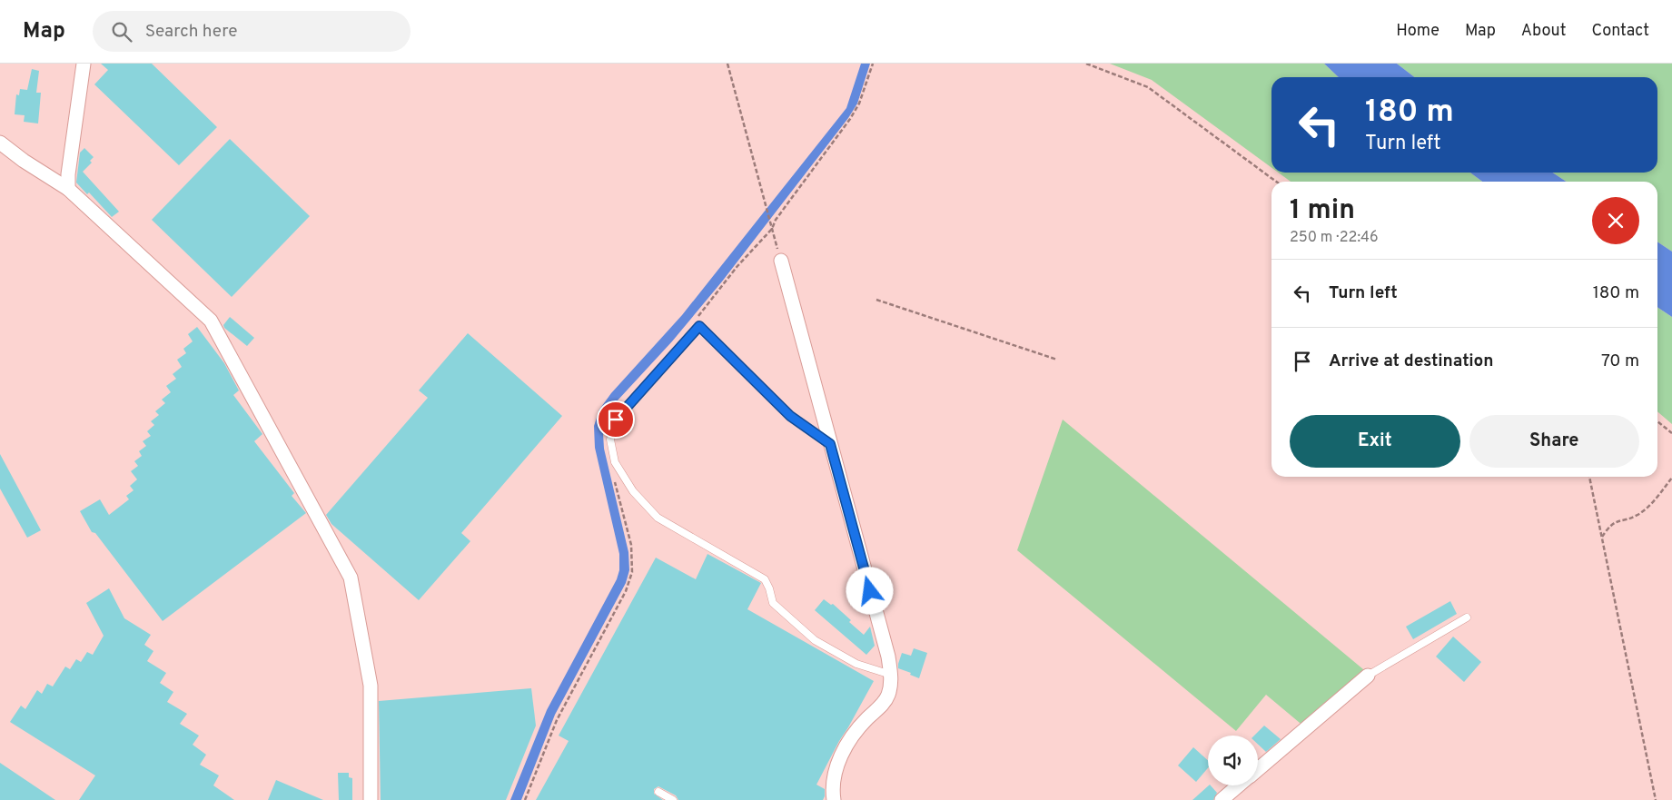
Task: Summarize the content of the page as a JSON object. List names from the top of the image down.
{
  "page": {
    "header": "Map",
    "search": "Search here",
    "nav": [
      "Home",
      "Map",
      "About",
      "Contact"
    ],
    "turn": ["180 m", "Turn left"],
    "heading": ["1 min", "250 m · 22:46"],
    "list": [
      {
        "name": "Turn left",
        "value": "180 m"
      },
      {
        "name": "Arrive at destination",
        "value": "70 m"
      }
    ],
    "buttons": ["Exit", "Share"]
  }
}
